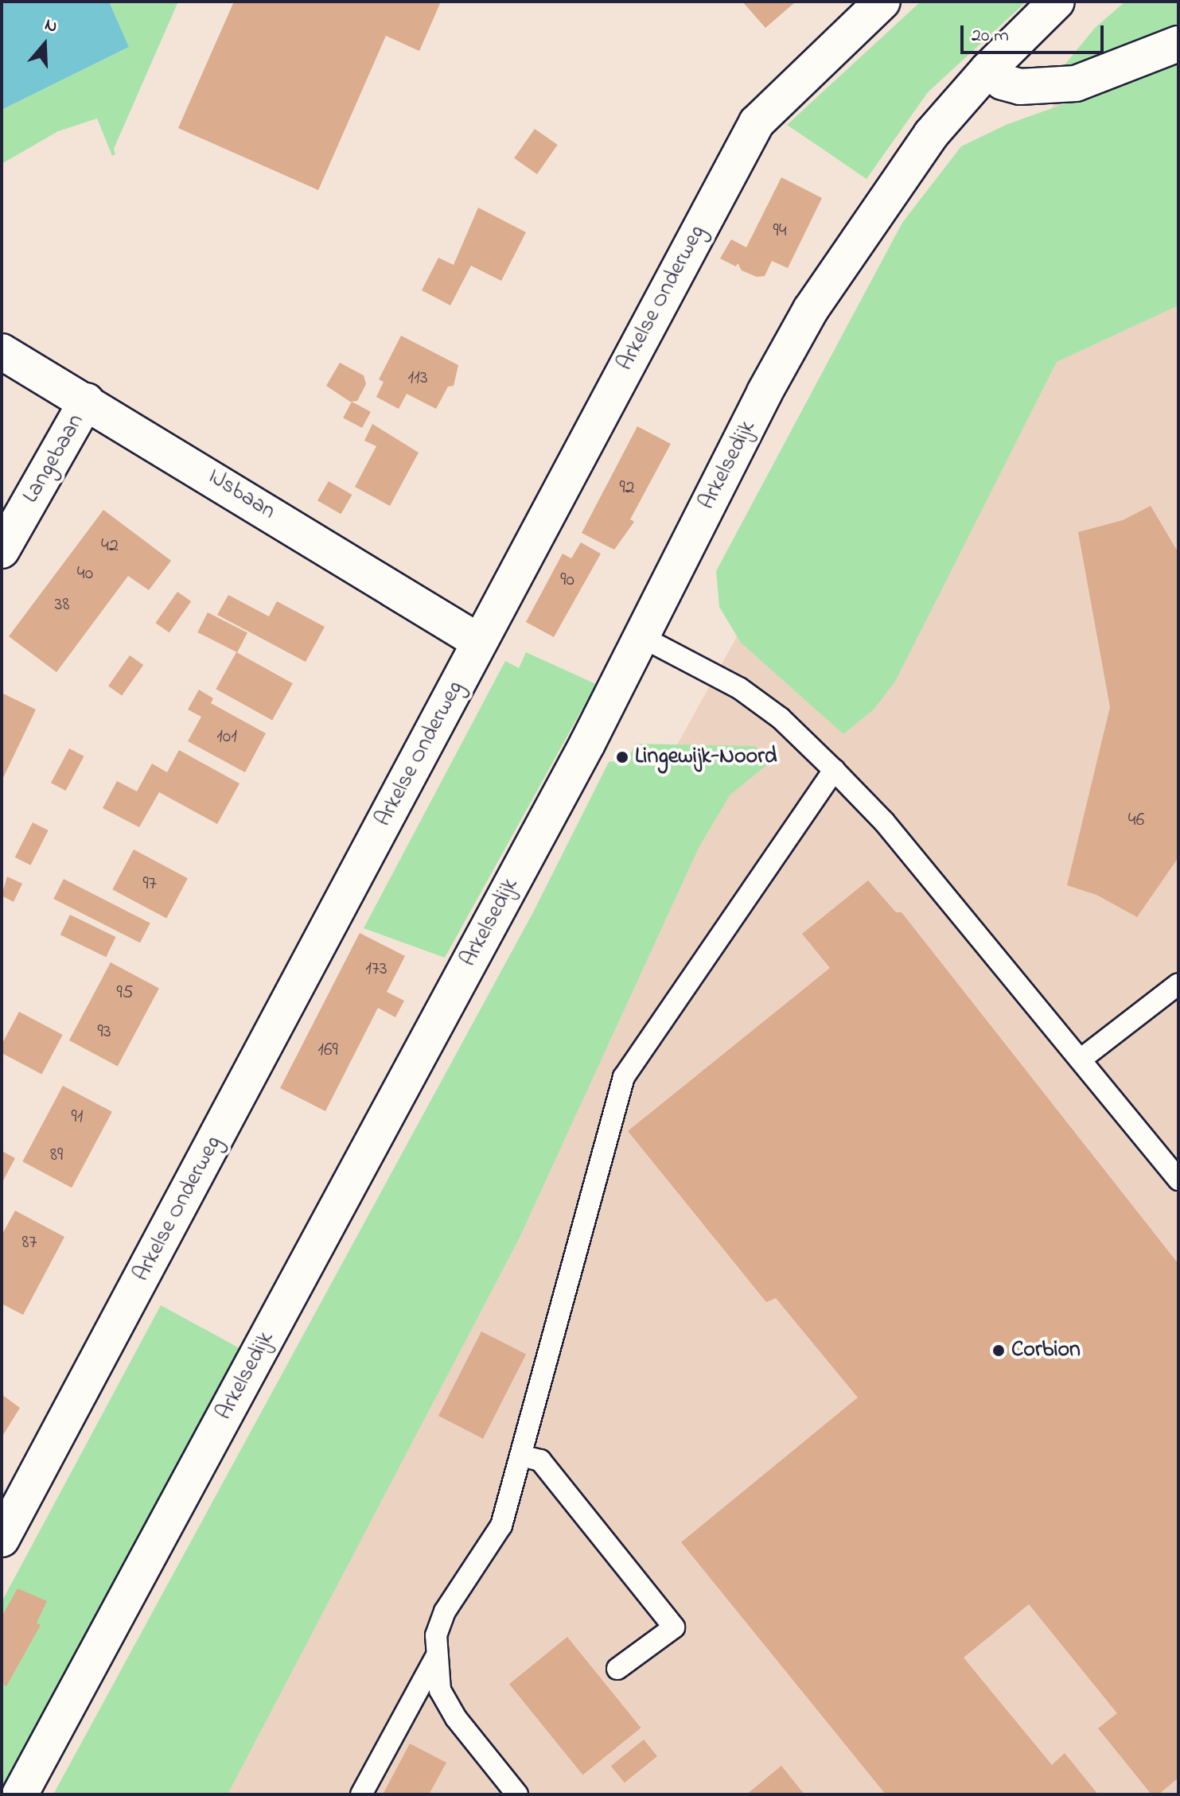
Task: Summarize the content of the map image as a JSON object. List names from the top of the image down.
{
  "streets": {
    "street": [
      "Arkelse Onderweg",
      "Langebaan",
      "Arkelsedijk",
      "IJsbaan"
    ]
  },
  "crossings": [
    ["Arkelse Onderweg", "IJsbaan"],
    ["Langebaan", "IJsbaan"]
  ],
  "places": ["Lingewijk-Noord", "Corbion"],
  "house_numbers": [
    "94",
    "113",
    "92",
    "42",
    "40",
    "90",
    "38",
    "101",
    "46",
    "97",
    "173",
    "95",
    "93",
    "169",
    "91",
    "89",
    "87"
  ],
  "scale_bar": "20 m",
  "north": "top"
}
